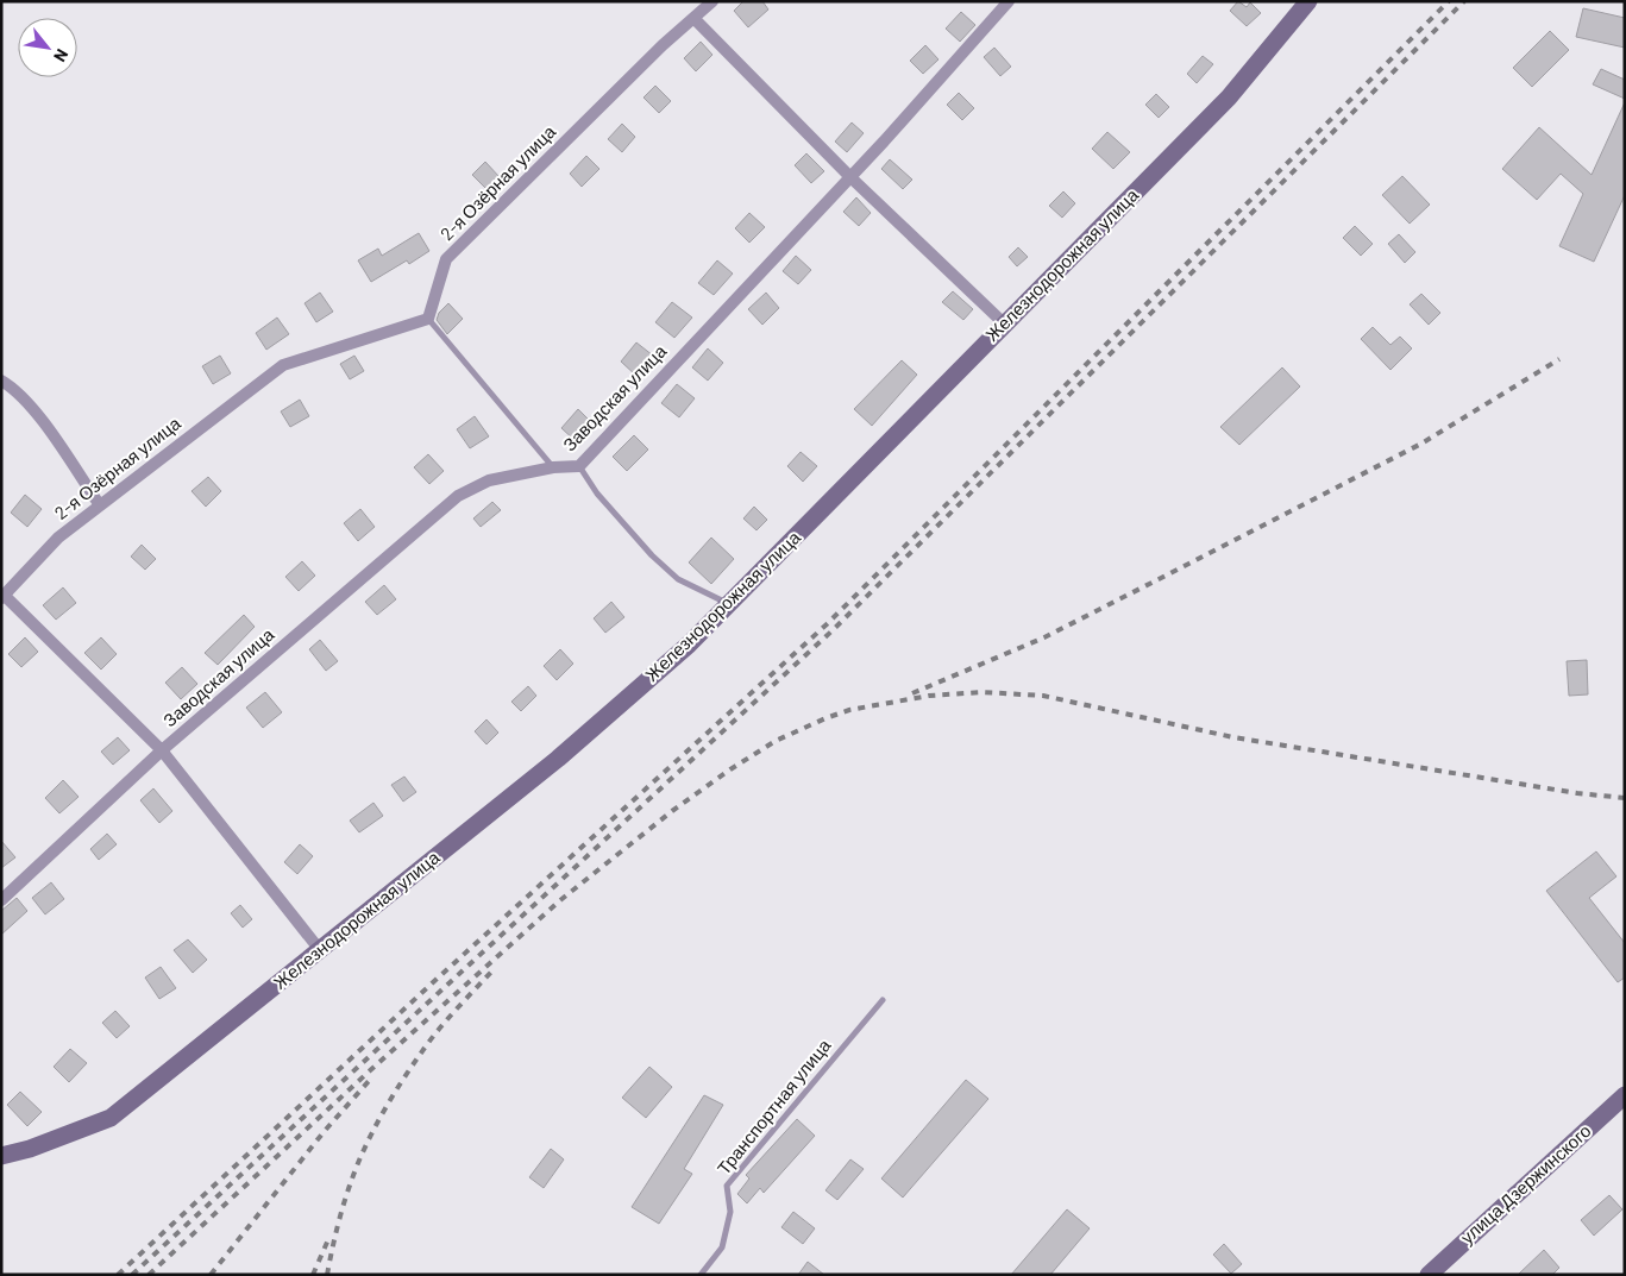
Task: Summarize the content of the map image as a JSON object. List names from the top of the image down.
{
  "streets": {
    "street": [
      "2-я Озёрная улица",
      "Железнодорожная улица",
      "Заводская улица",
      "улица Дзержинского"
    ],
    "lane": ["Транспортная улица"]
  },
  "north": "bottom right"
}
